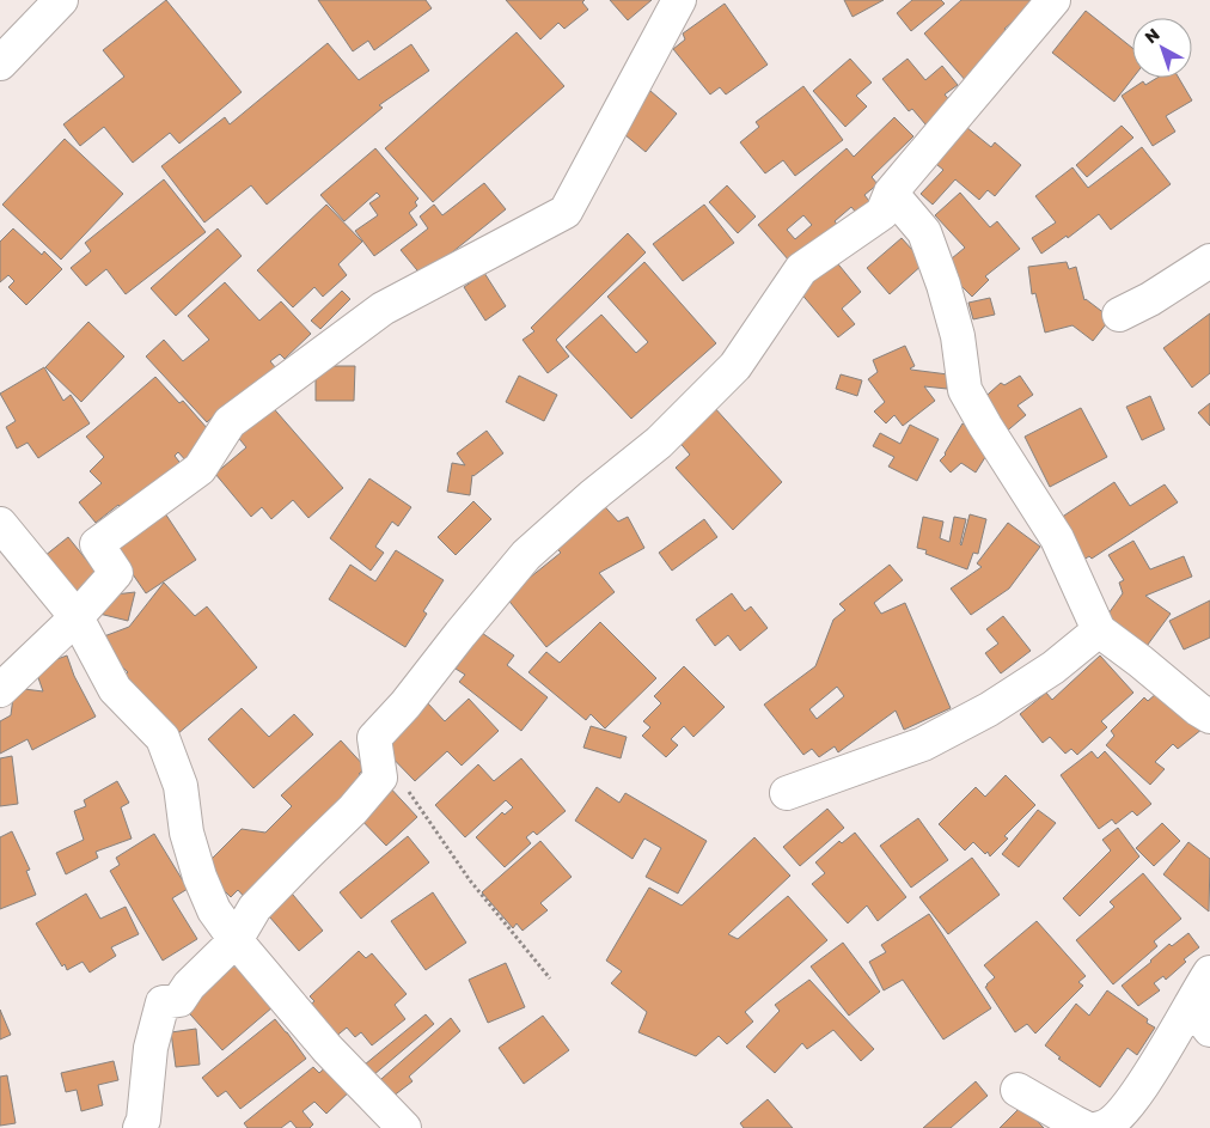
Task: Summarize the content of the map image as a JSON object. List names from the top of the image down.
{
  "north": "top left"
}
